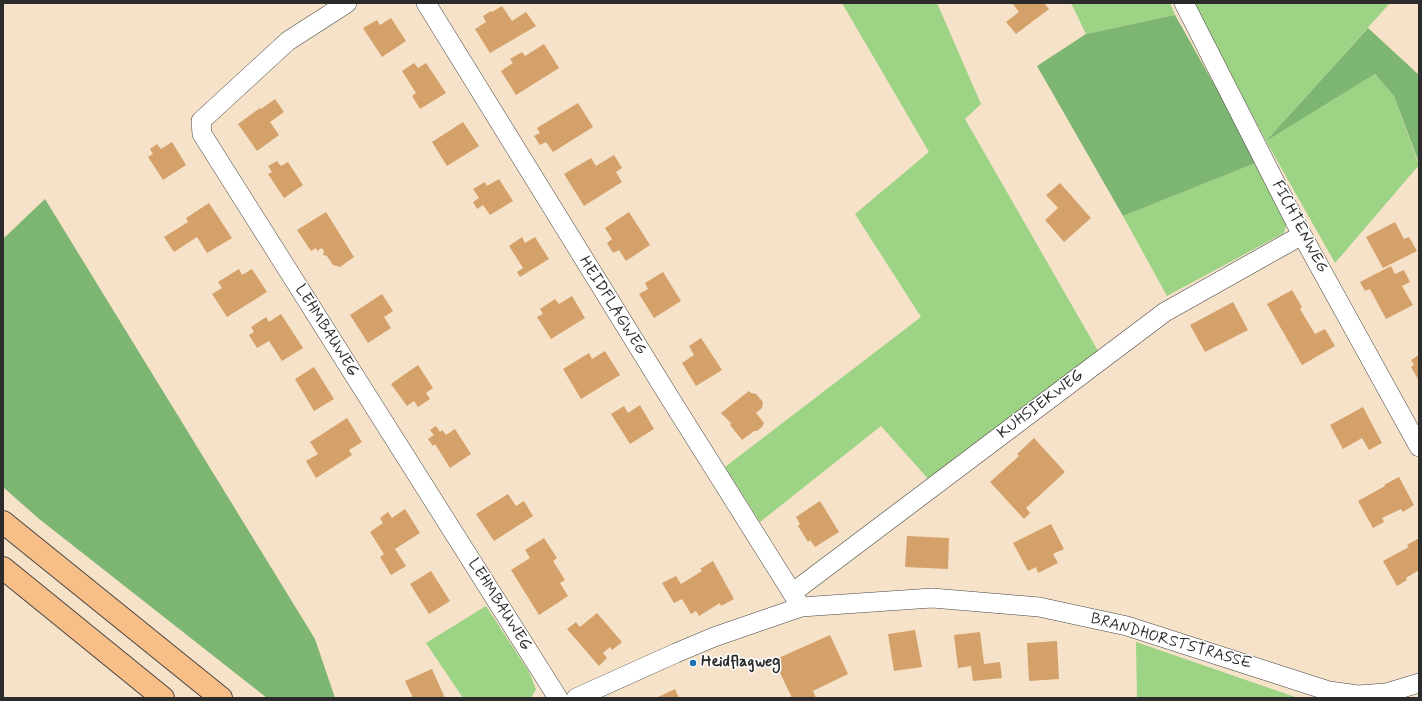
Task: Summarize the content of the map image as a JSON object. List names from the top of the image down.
{
  "streets": {
    "street": [
      "FICHTENWEG",
      "HEIDFLAGWEG",
      "LEHMBAUWEG",
      "KUHSIEKWEG",
      "BRANDHORSTSTRASSE"
    ]
  },
  "crossings": [
    ["FICHTENWEG", "KUHSIEKWEG"],
    ["HEIDFLAGWEG", "KUHSIEKWEG"],
    ["HEIDFLAGWEG", "BRANDHORSTSTRASSE"],
    ["KUHSIEKWEG", "BRANDHORSTSTRASSE"]
  ],
  "places": ["Heidflagweg"]
}
